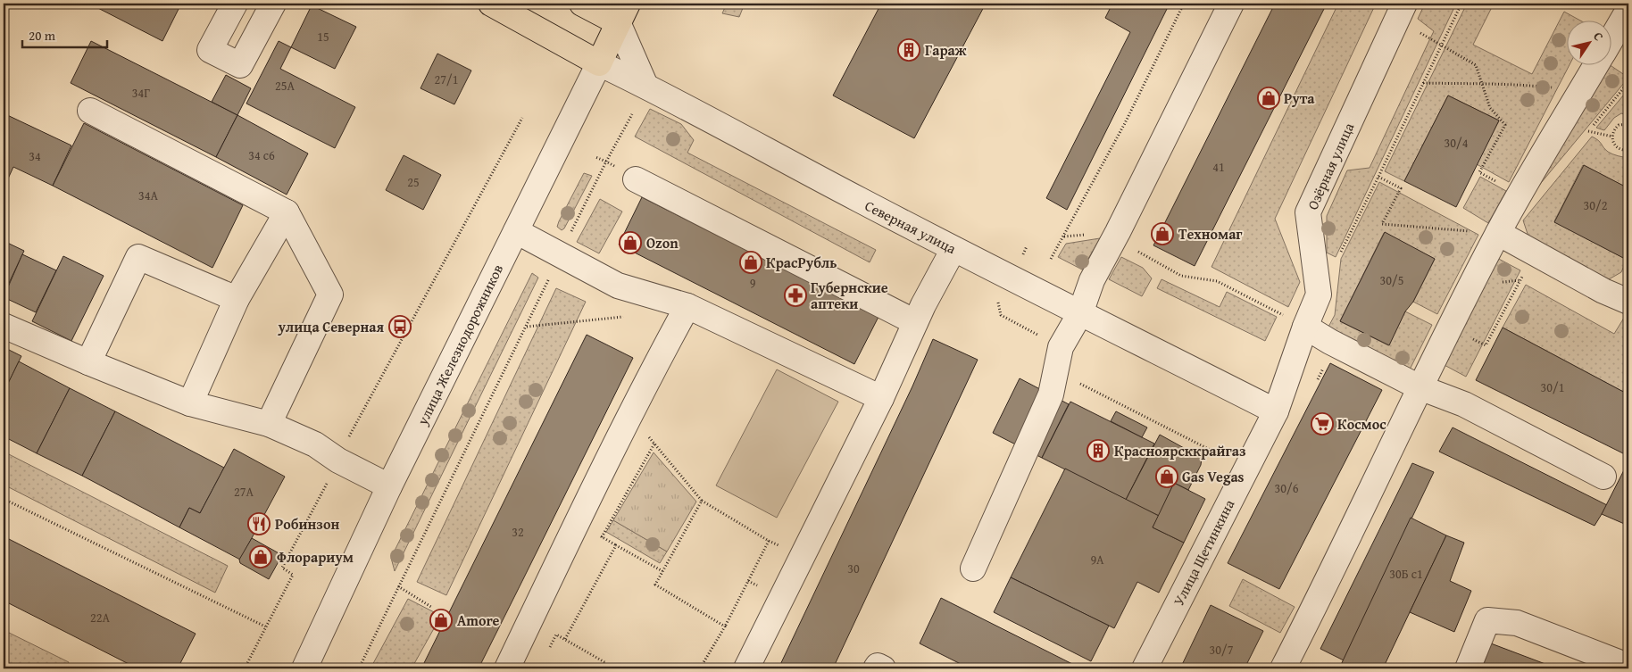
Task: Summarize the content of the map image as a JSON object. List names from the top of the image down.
{
  "streets": {
    "main road": ["улица Железнодорожников"],
    "street": ["Озёрная улица", "Северная улица", "Улица Щетинкина"]
  },
  "crossings": [
    ["Озёрная улица", "Северная улица"],
    ["Озёрная улица", "Улица Щетинкина"],
    ["Северная улица", "улица Железнодорожников"],
    ["Северная улица", "Улица Щетинкина"]
  ],
  "places": {
    "building": ["Гараж", "Красноярсккрайгаз"],
    "shop": [
      "Рута",
      "Техномаг",
      "Ozon",
      "КрасРубль",
      "Gas Vegas",
      "Флорариум",
      "Amore"
    ],
    "pharmacy": ["Губернские аптеки"],
    "bus stop": ["улица Северная"],
    "supermarket": ["Космос"],
    "restaurant": ["Робинзон"]
  },
  "house_numbers": [
    "15",
    "27/1",
    "25А",
    "34Г",
    "30/4",
    "34 с6",
    "34",
    "41",
    "25",
    "34А",
    "30/2",
    "30/5",
    "9",
    "30/1",
    "30/6",
    "27А",
    "32",
    "9А",
    "30",
    "30Б с1",
    "22А",
    "30/7"
  ],
  "scale_bar": "20 m",
  "north": "top right"
}
